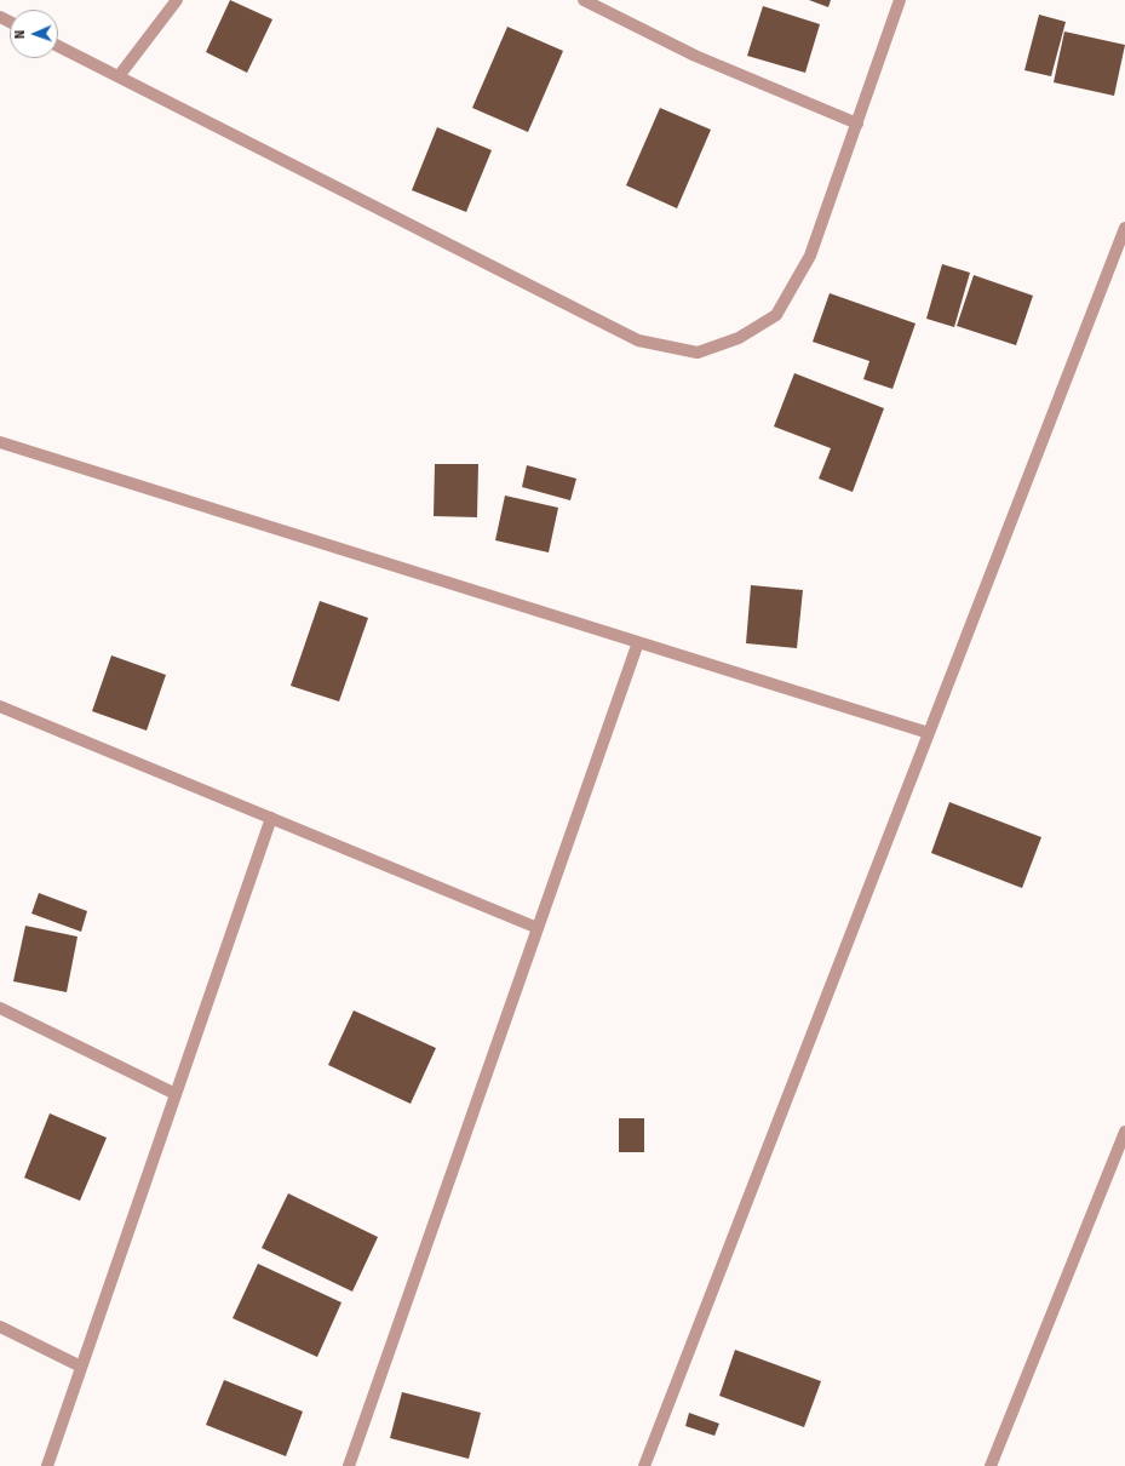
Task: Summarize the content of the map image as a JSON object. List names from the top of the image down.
{
  "north": "left"
}
